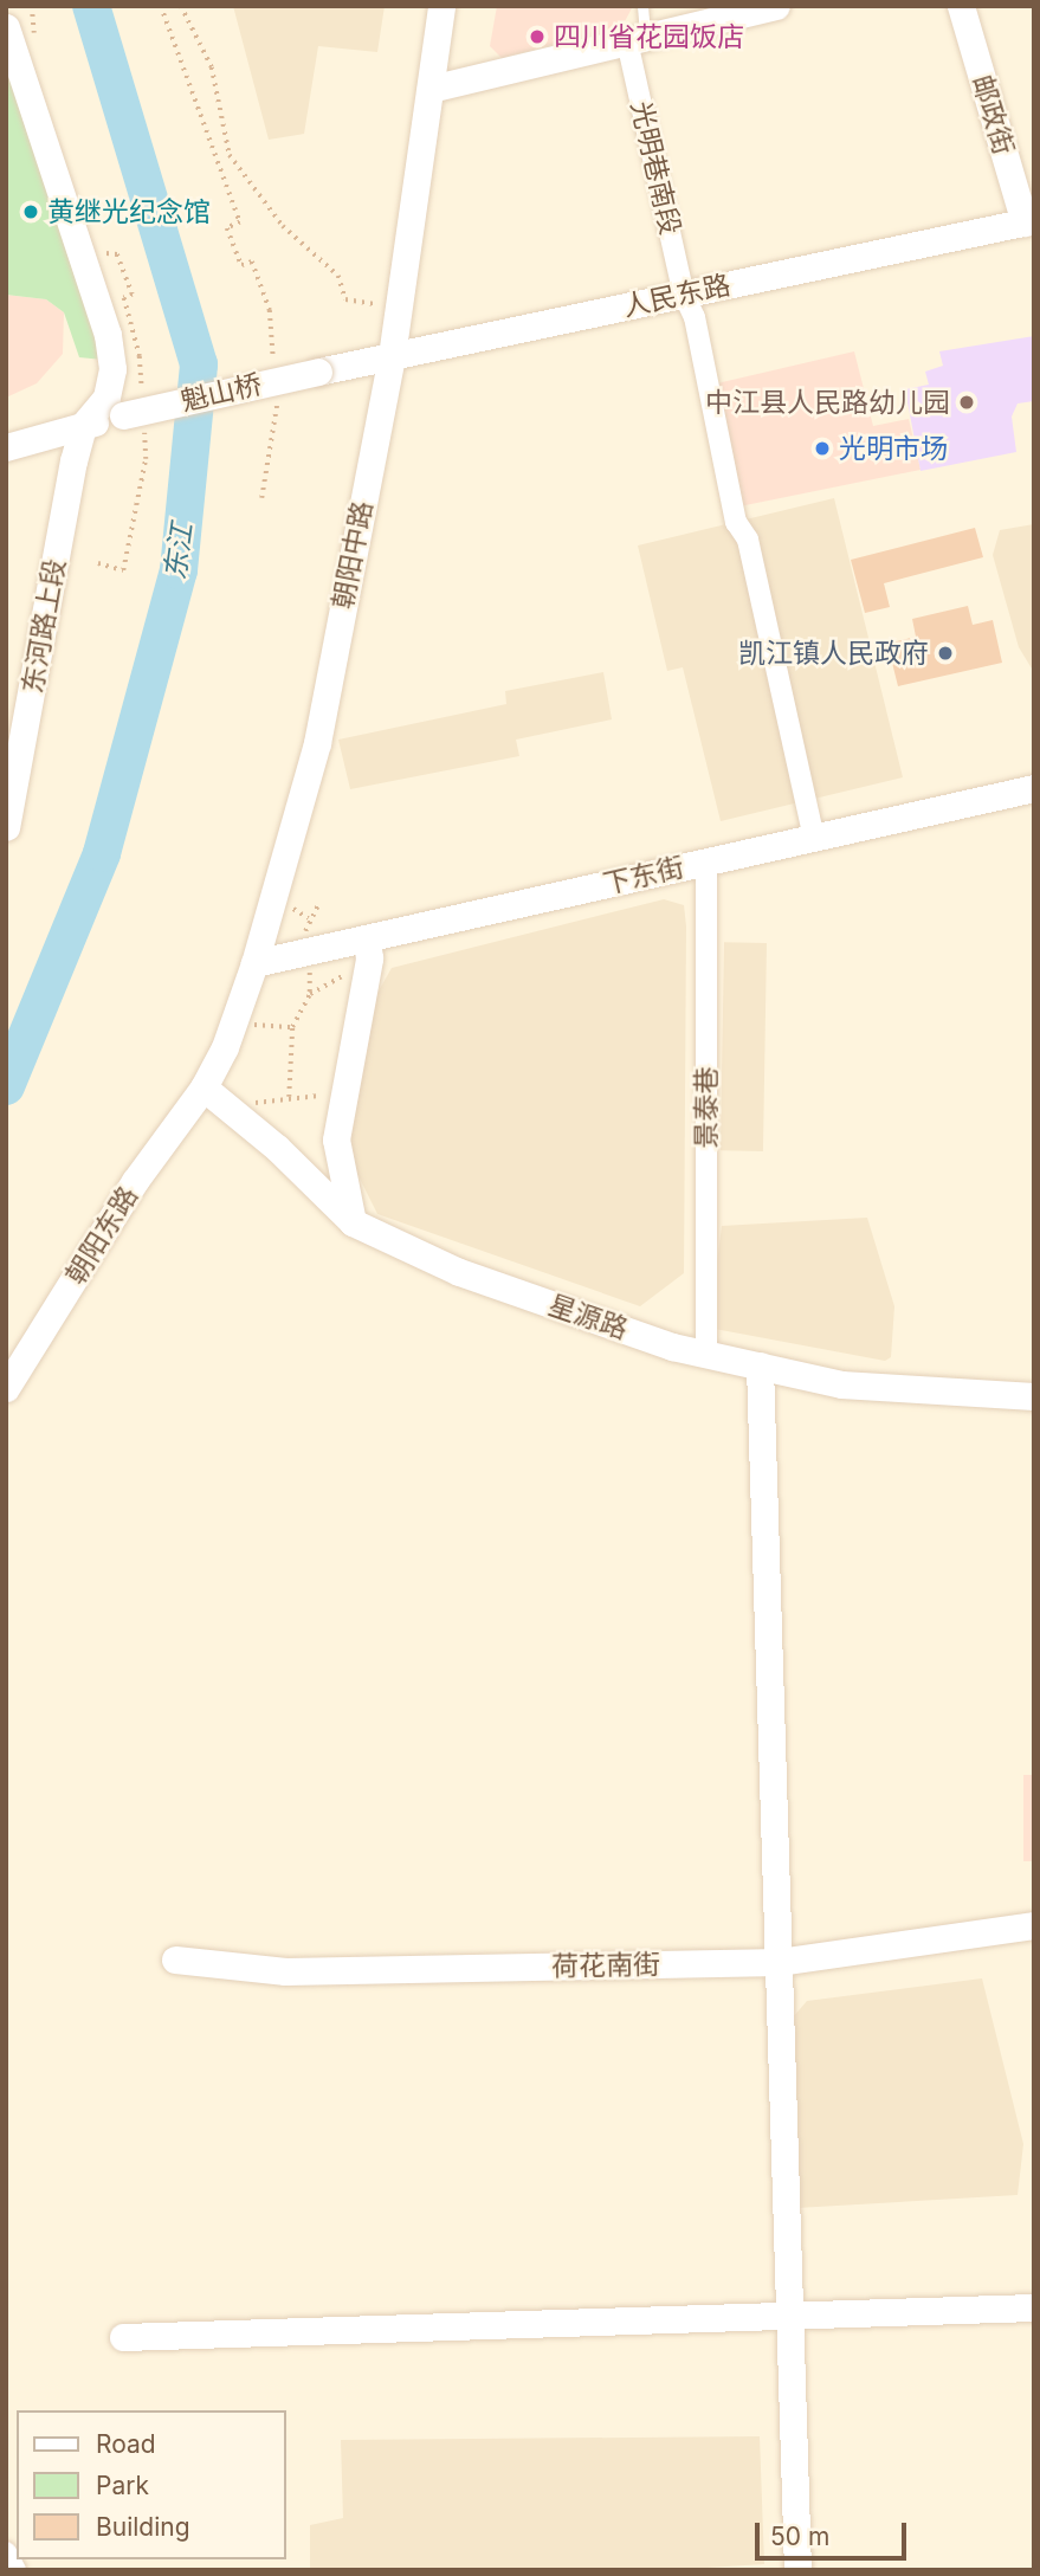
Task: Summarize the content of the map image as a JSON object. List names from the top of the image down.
{
  "streets": {
    "street": [
      "邮政街",
      "光明巷南段",
      "人民东路",
      "魁山桥",
      "朝阳中路",
      "东河路上段",
      "下东街",
      "景泰巷",
      "朝阳东路",
      "星源路",
      "荷花南街"
    ]
  },
  "crossings": [
    ["邮政街", "人民东路"],
    ["光明巷南段", "人民东路"],
    ["光明巷南段", "下东街"],
    ["人民东路", "魁山桥"],
    ["人民东路", "朝阳中路"],
    ["魁山桥", "东河路上段"],
    ["朝阳中路", "下东街"],
    ["朝阳中路", "朝阳东路"],
    ["朝阳中路", "星源路"],
    ["下东街", "景泰巷"],
    ["景泰巷", "星源路"],
    ["朝阳东路", "星源路"]
  ],
  "water": ["东江"],
  "places": [
    "四川省花园饭店",
    "黄继光纪念馆",
    "中江县人民路幼儿园",
    "光明市场",
    "凯江镇人民政府"
  ],
  "legend": ["Road", "Park", "Building"],
  "scale_bar": "50 m"
}
